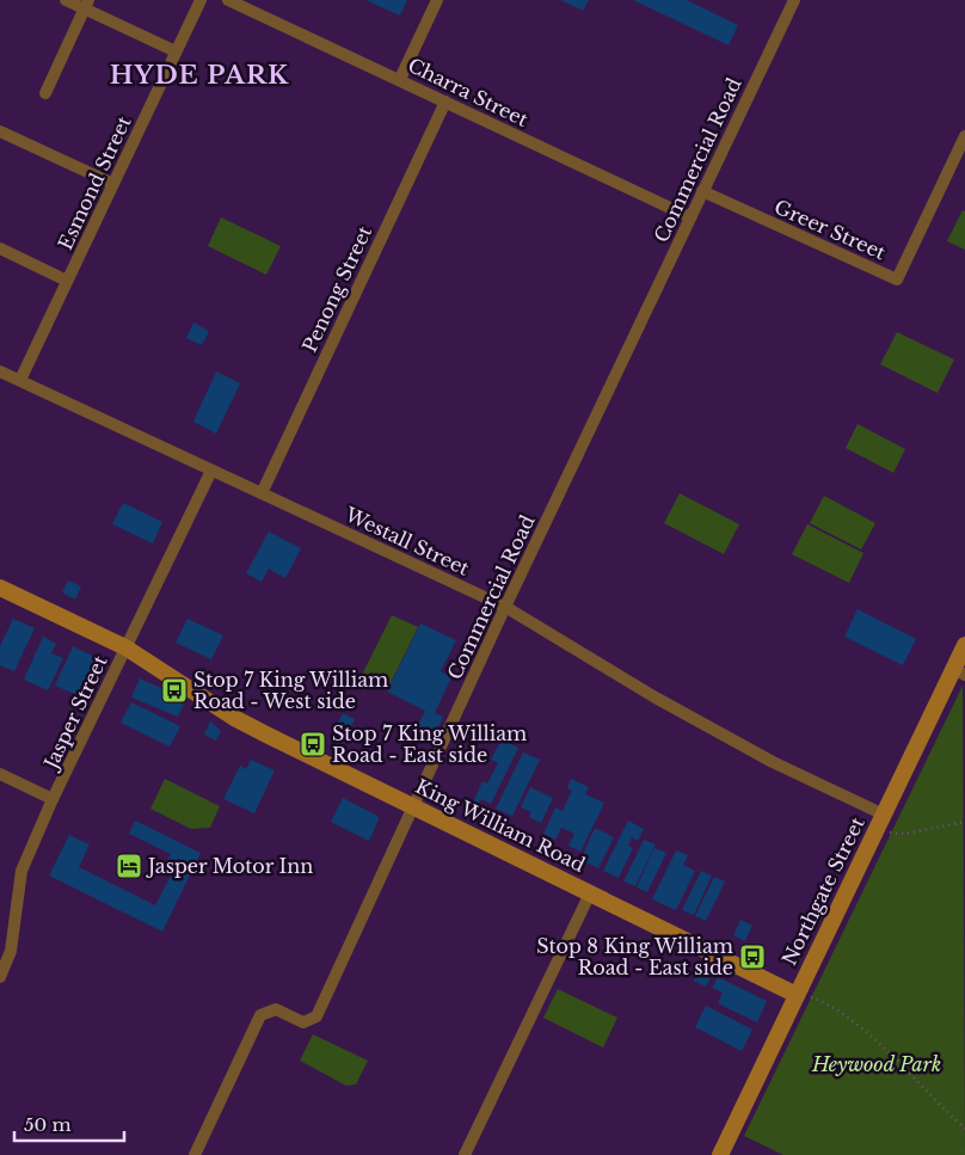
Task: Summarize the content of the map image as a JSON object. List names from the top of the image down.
{
  "streets": {
    "main road": ["King William Road", "Northgate Street"],
    "street": [
      "Charra Street",
      "Commercial Road",
      "Esmond Street",
      "Greer Street",
      "Penong Street",
      "Westall Street",
      "Jasper Street"
    ]
  },
  "crossings": [
    ["Charra Street", "Commercial Road"],
    ["Charra Street", "Penong Street"],
    ["Commercial Road", "Greer Street"],
    ["Commercial Road", "Westall Street"],
    ["Commercial Road", "King William Road"],
    ["Esmond Street", "Westall Street"],
    ["Penong Street", "Westall Street"],
    ["Westall Street", "Jasper Street"],
    ["Westall Street", "Northgate Street"],
    ["Jasper Street", "King William Road"],
    ["King William Road", "Northgate Street"]
  ],
  "districts": ["HYDE PARK"],
  "parks": ["Heywood Park"],
  "places": {
    "bus stop": ["Stop 7 King William Road - West side", "Stop 7 King William Road - East side", "Stop 8 King William Road - East side"],
    "hotel": ["Jasper Motor Inn"]
  },
  "scale_bar": "50 m"
}
